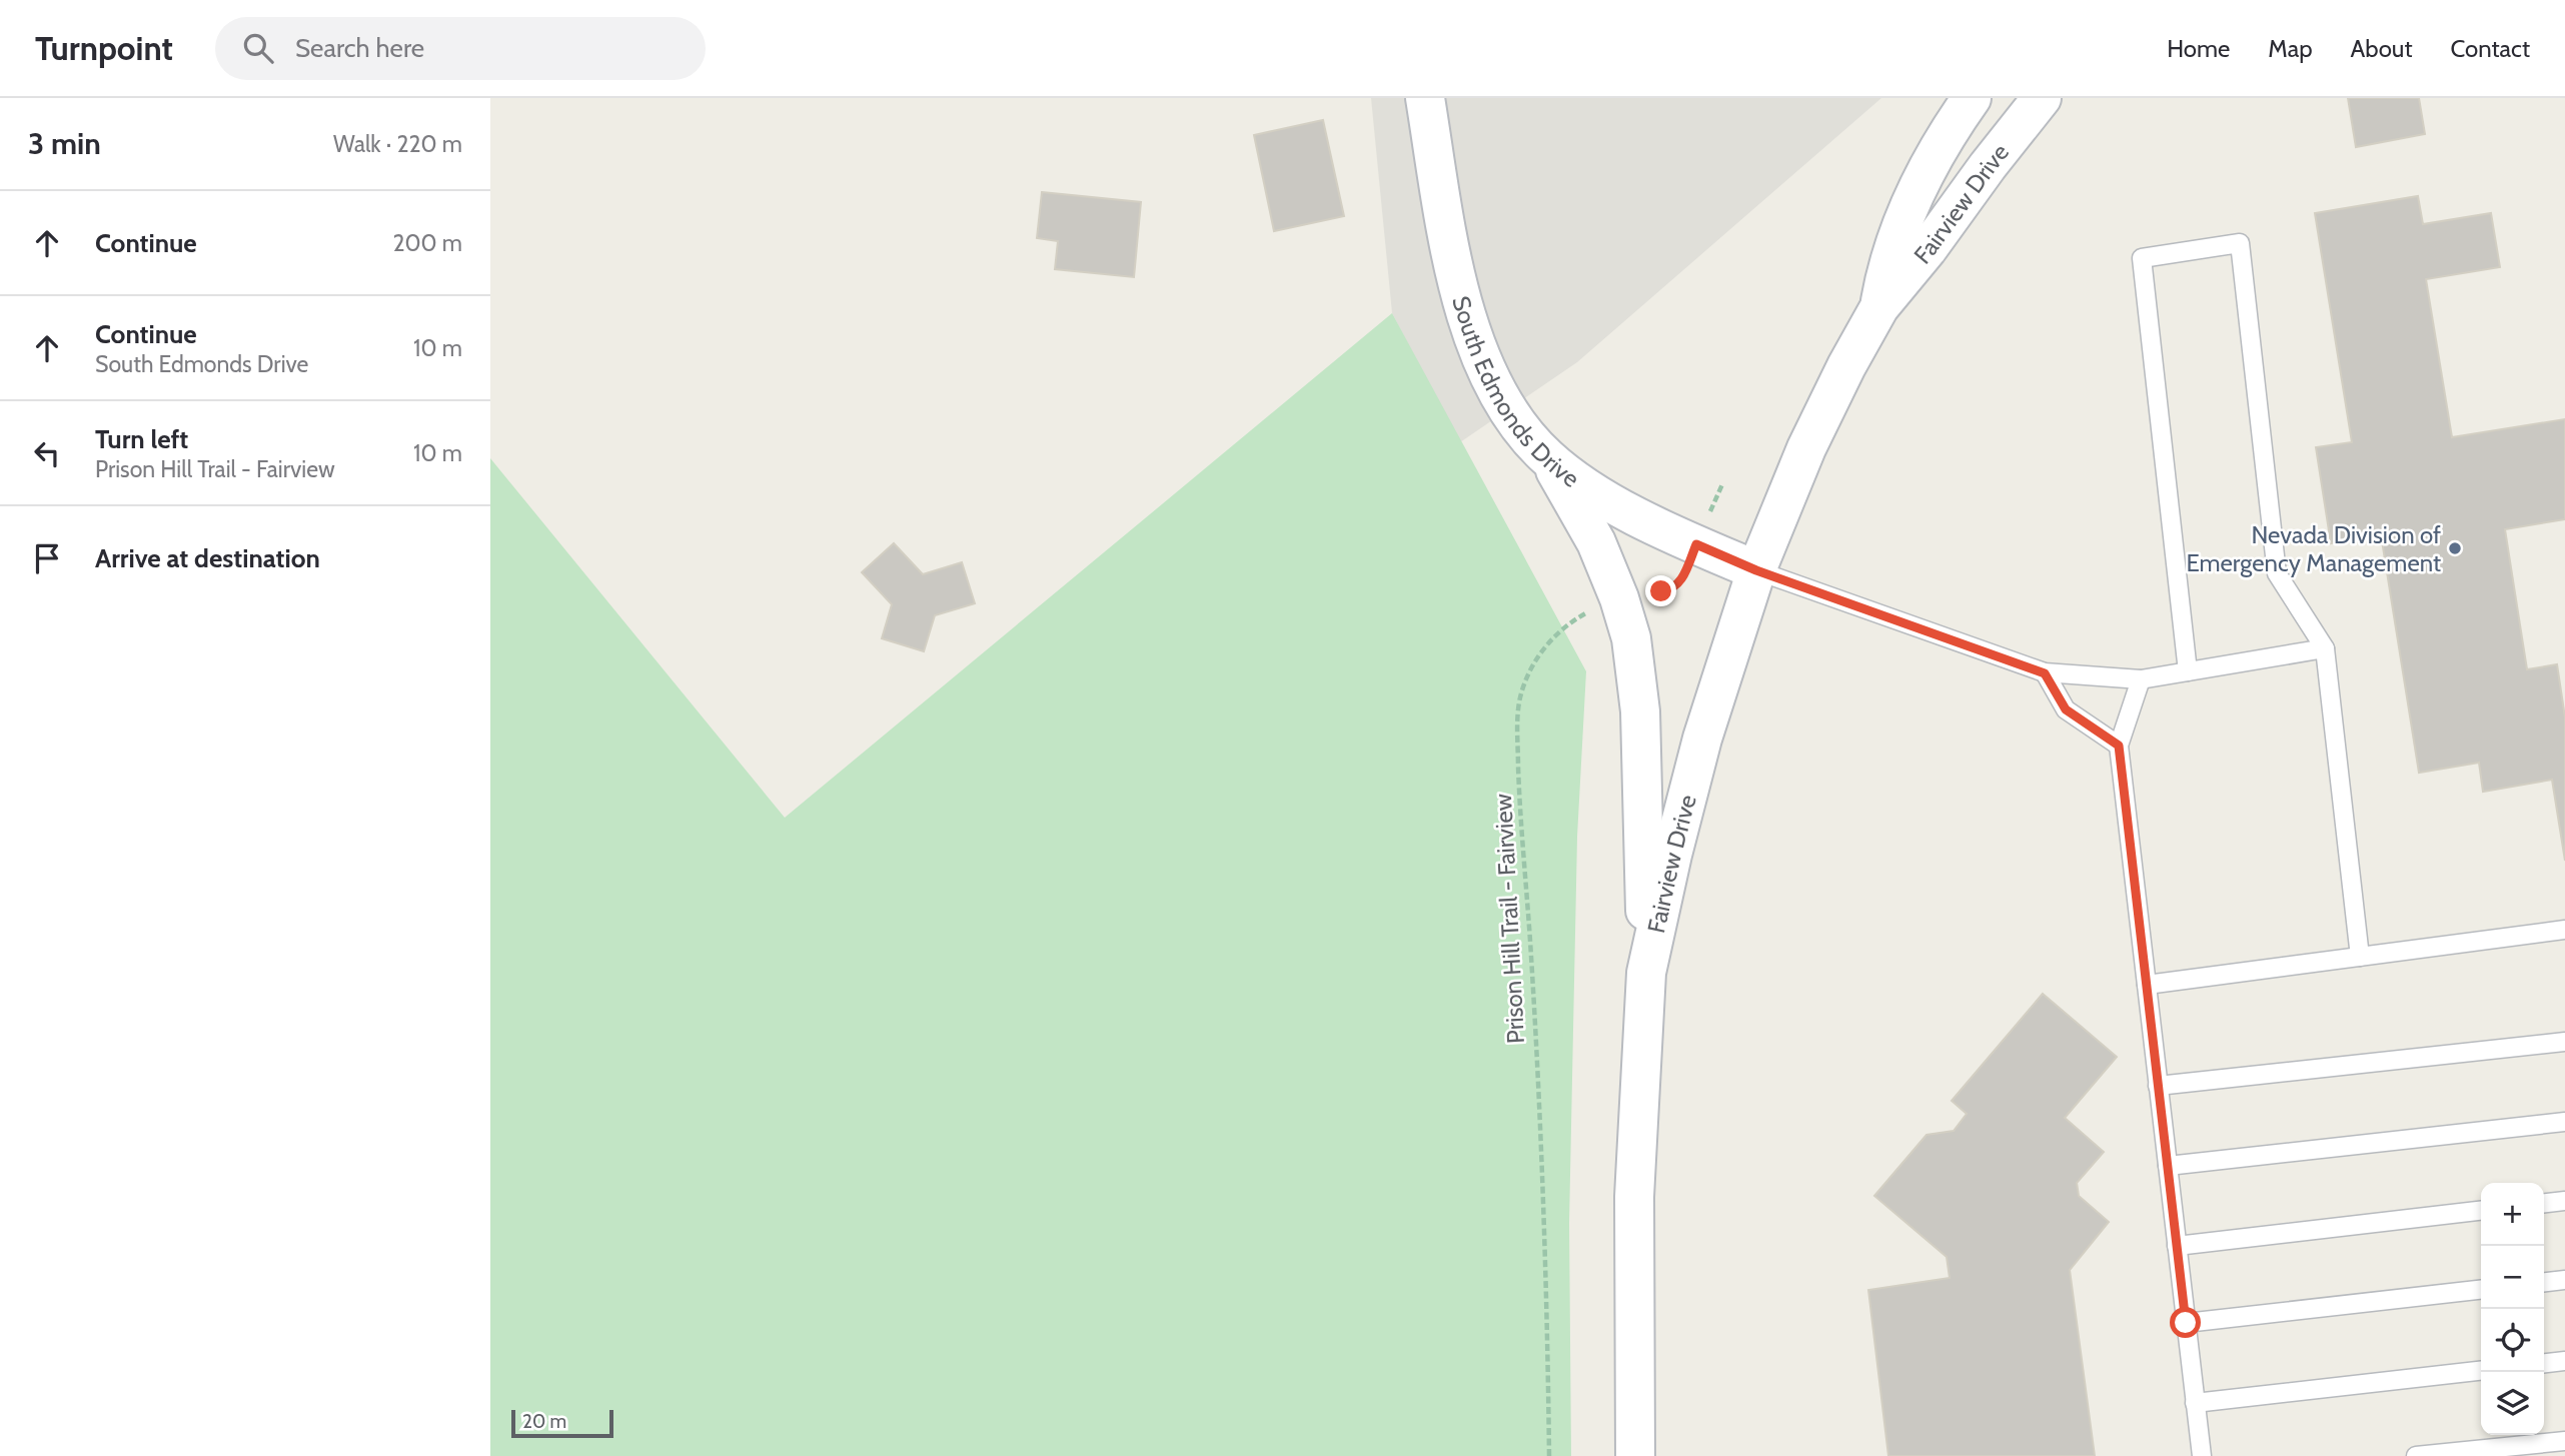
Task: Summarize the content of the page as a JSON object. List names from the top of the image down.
{
  "streets": {
    "main road": ["Fairview Drive", "South Edmonds Drive"],
    "path": ["Prison Hill Trail - Fairview"]
  },
  "crossings": [
    ["Fairview Drive", "South Edmonds Drive"],
    ["South Edmonds Drive", "Prison Hill Trail - Fairview"]
  ],
  "places": ["Nevada Division of Emergency Management"],
  "scale_bar": "20 m",
  "page": {
    "header": "Turnpoint",
    "search": "Search here",
    "nav": [
      "Home",
      "Map",
      "About",
      "Contact"
    ],
    "heading": ["3 min", "Walk · 220 m"],
    "list": [
      ["Continue", "200 m"],
      ["Continue", "South Edmonds Drive", "10 m"],
      ["Turn left", "Prison Hill Trail - Fairview", "10 m"],
      "Arrive at destination"
    ],
    "map_buttons": ["+", "−"],
    "scale": "20 m"
  }
}
